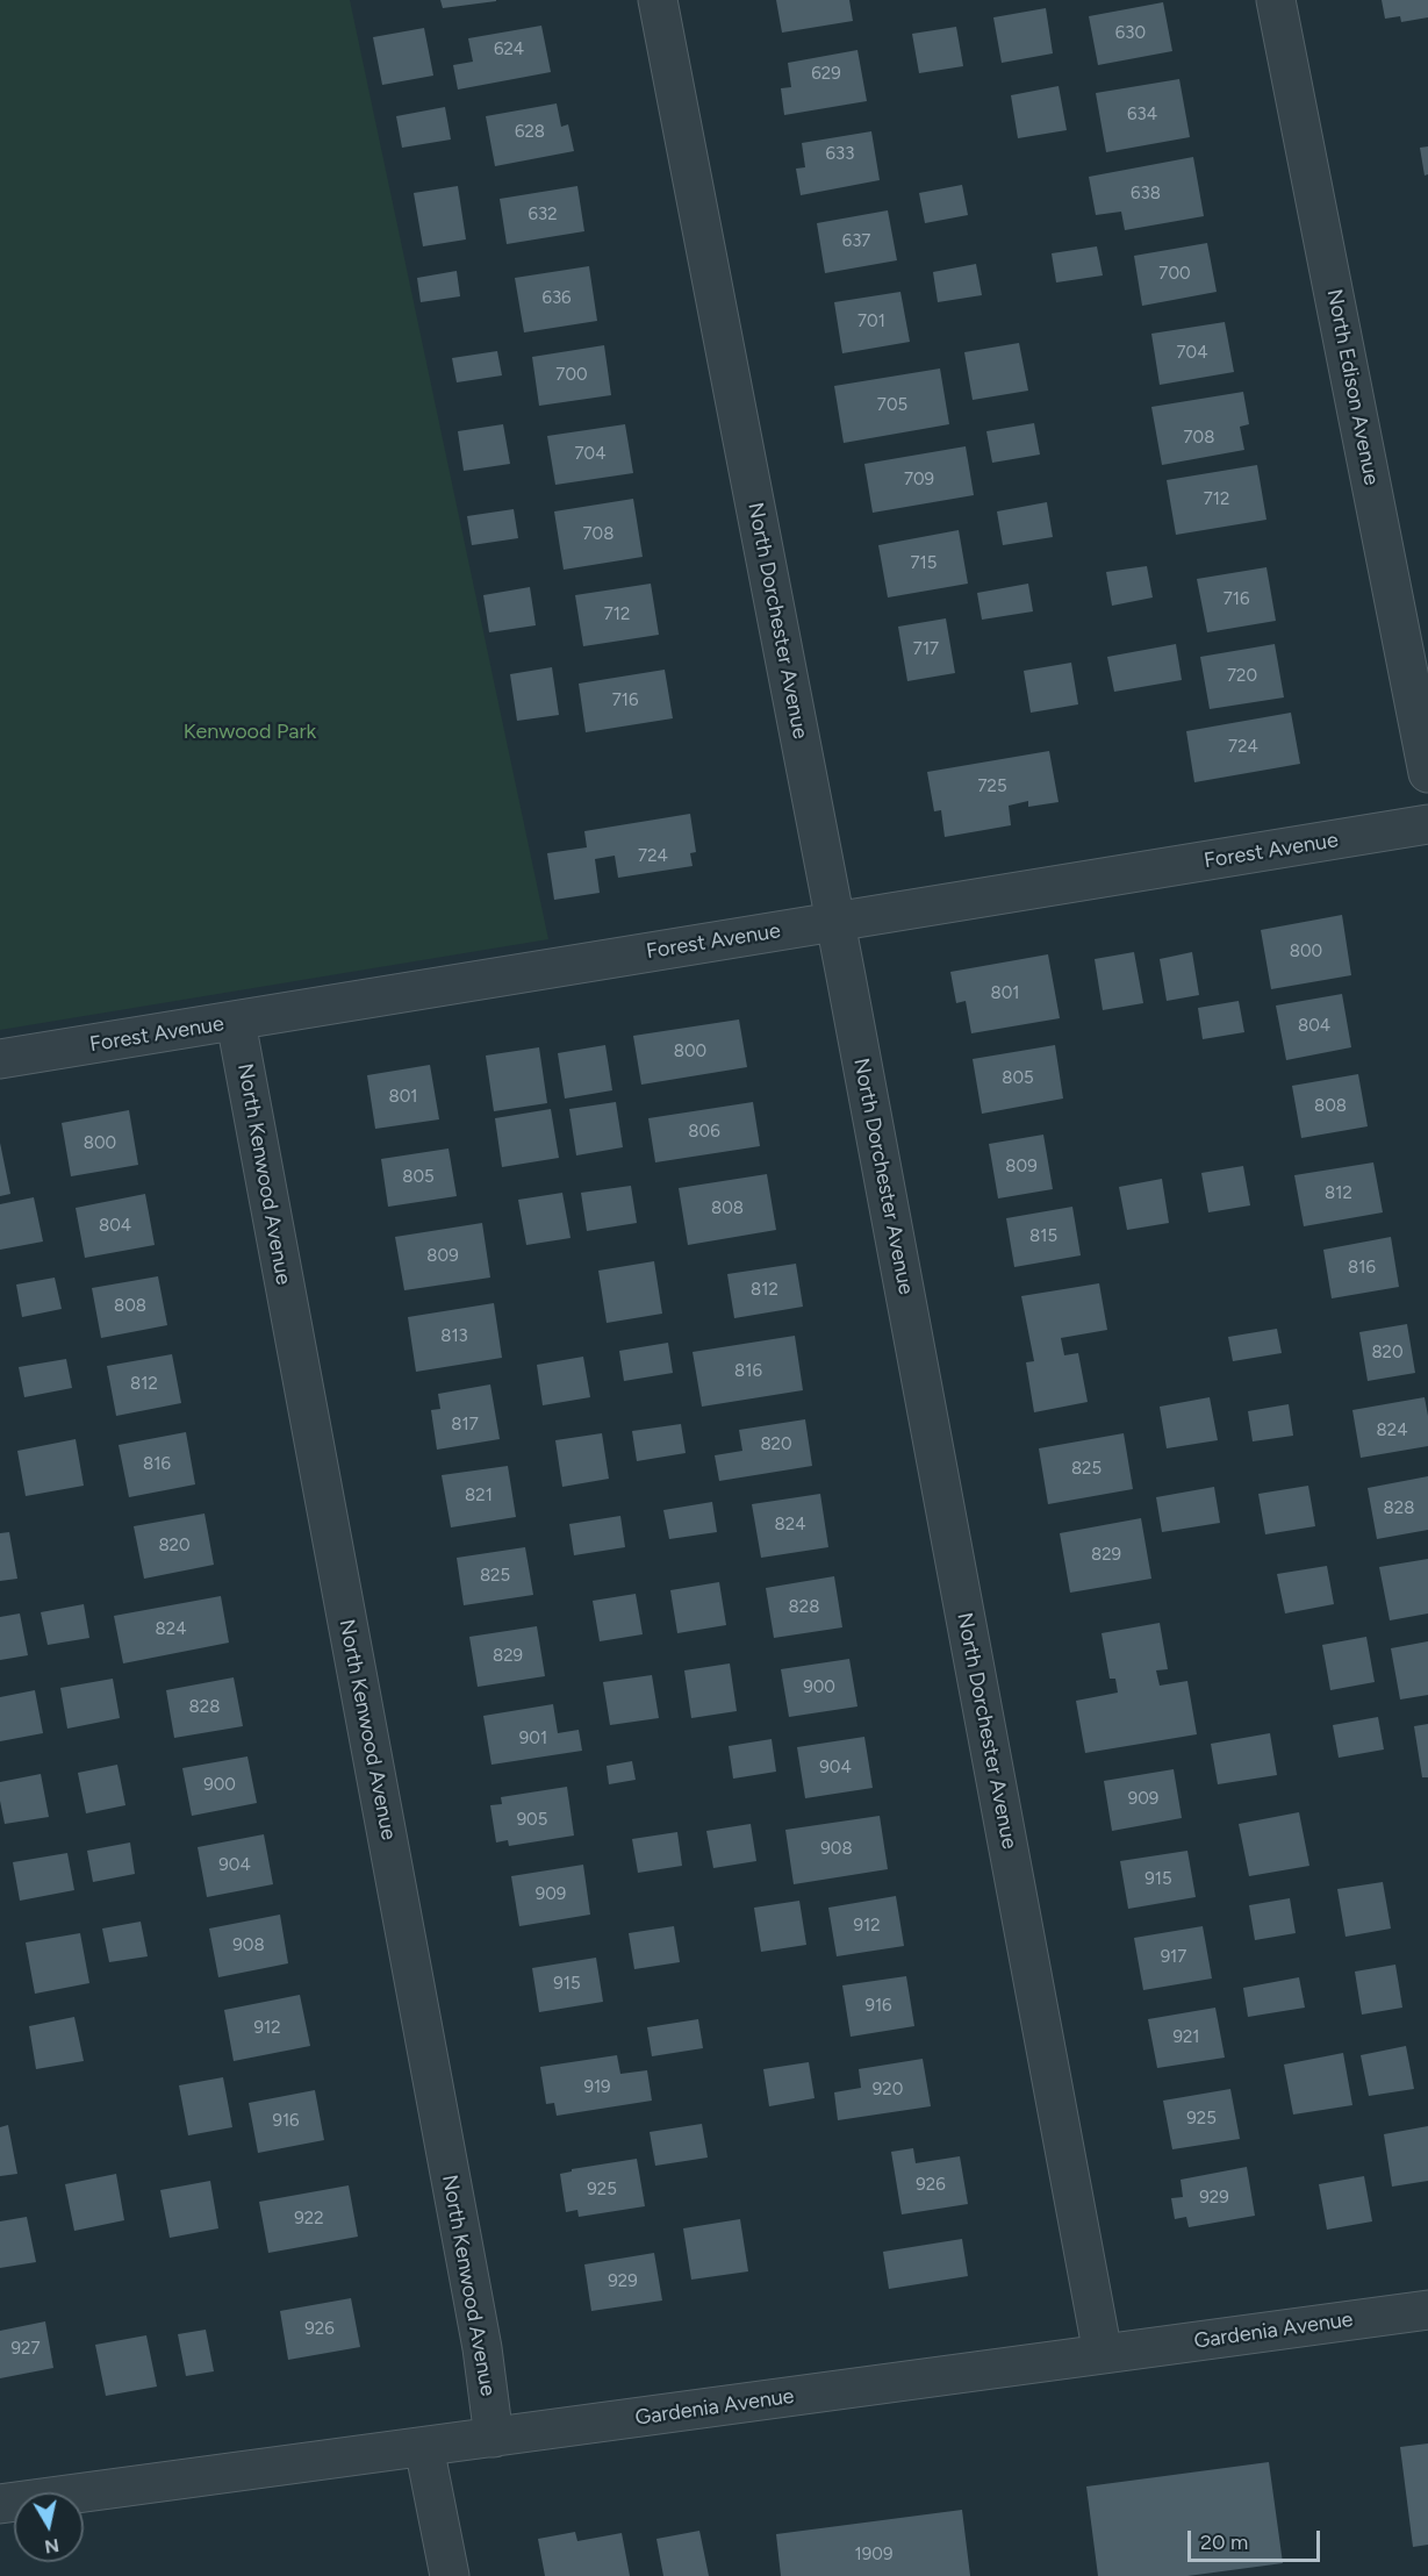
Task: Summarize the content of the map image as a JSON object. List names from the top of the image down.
{
  "streets": {
    "street": [
      "North Edison Avenue",
      "North Dorchester Avenue",
      "Forest Avenue",
      "North Kenwood Avenue",
      "Gardenia Avenue"
    ]
  },
  "crossings": [
    ["North Dorchester Avenue", "Forest Avenue"],
    ["North Dorchester Avenue", "Gardenia Avenue"],
    ["Forest Avenue", "North Kenwood Avenue"],
    ["North Kenwood Avenue", "Gardenia Avenue"]
  ],
  "parks": ["Kenwood Park"],
  "house_numbers": [
    "630",
    "624",
    "629",
    "634",
    "628",
    "633",
    "638",
    "632",
    "637",
    "700",
    "636",
    "701",
    "704",
    "700",
    "705",
    "708",
    "704",
    "709",
    "712",
    "708",
    "715",
    "716",
    "712",
    "717",
    "720",
    "716",
    "724",
    "725",
    "724",
    "800",
    "801",
    "804",
    "800",
    "805",
    "801",
    "808",
    "806",
    "800",
    "809",
    "805",
    "812",
    "808",
    "804",
    "815",
    "809",
    "816",
    "812",
    "808",
    "813",
    "820",
    "816",
    "812",
    "817",
    "824",
    "820",
    "816",
    "825",
    "821",
    "828",
    "824",
    "820",
    "829",
    "825",
    "828",
    "824",
    "829",
    "900",
    "828",
    "901",
    "904",
    "900",
    "909",
    "905",
    "908",
    "904",
    "915",
    "909",
    "912",
    "908",
    "917",
    "915",
    "916",
    "912",
    "921",
    "919",
    "920",
    "925",
    "916",
    "926",
    "925",
    "929",
    "922",
    "929",
    "926",
    "927",
    "1909"
  ],
  "scale_bar": "20 m",
  "north": "bottom"
}
